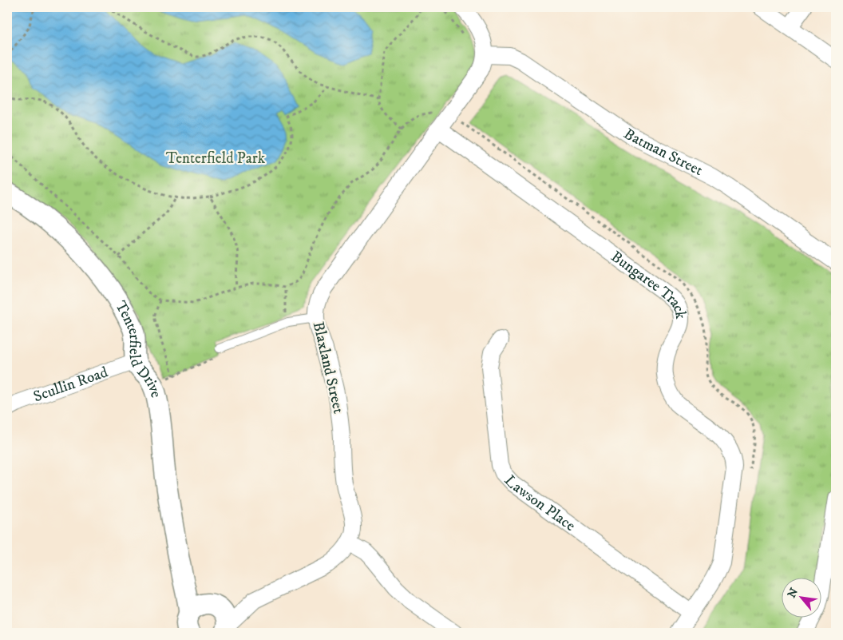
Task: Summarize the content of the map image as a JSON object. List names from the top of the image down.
{
  "streets": {
    "street": [
      "Batman Street",
      "Bungaree Track",
      "Tenterfield Drive",
      "Blaxland Street",
      "Scullin Road",
      "Lawson Place"
    ]
  },
  "crossings": [
    ["Batman Street", "Blaxland Street"],
    ["Bungaree Track", "Blaxland Street"],
    ["Bungaree Track", "Lawson Place"],
    ["Tenterfield Drive", "Scullin Road"]
  ],
  "parks": ["Tenterfield Park"],
  "north": "top left"
}
